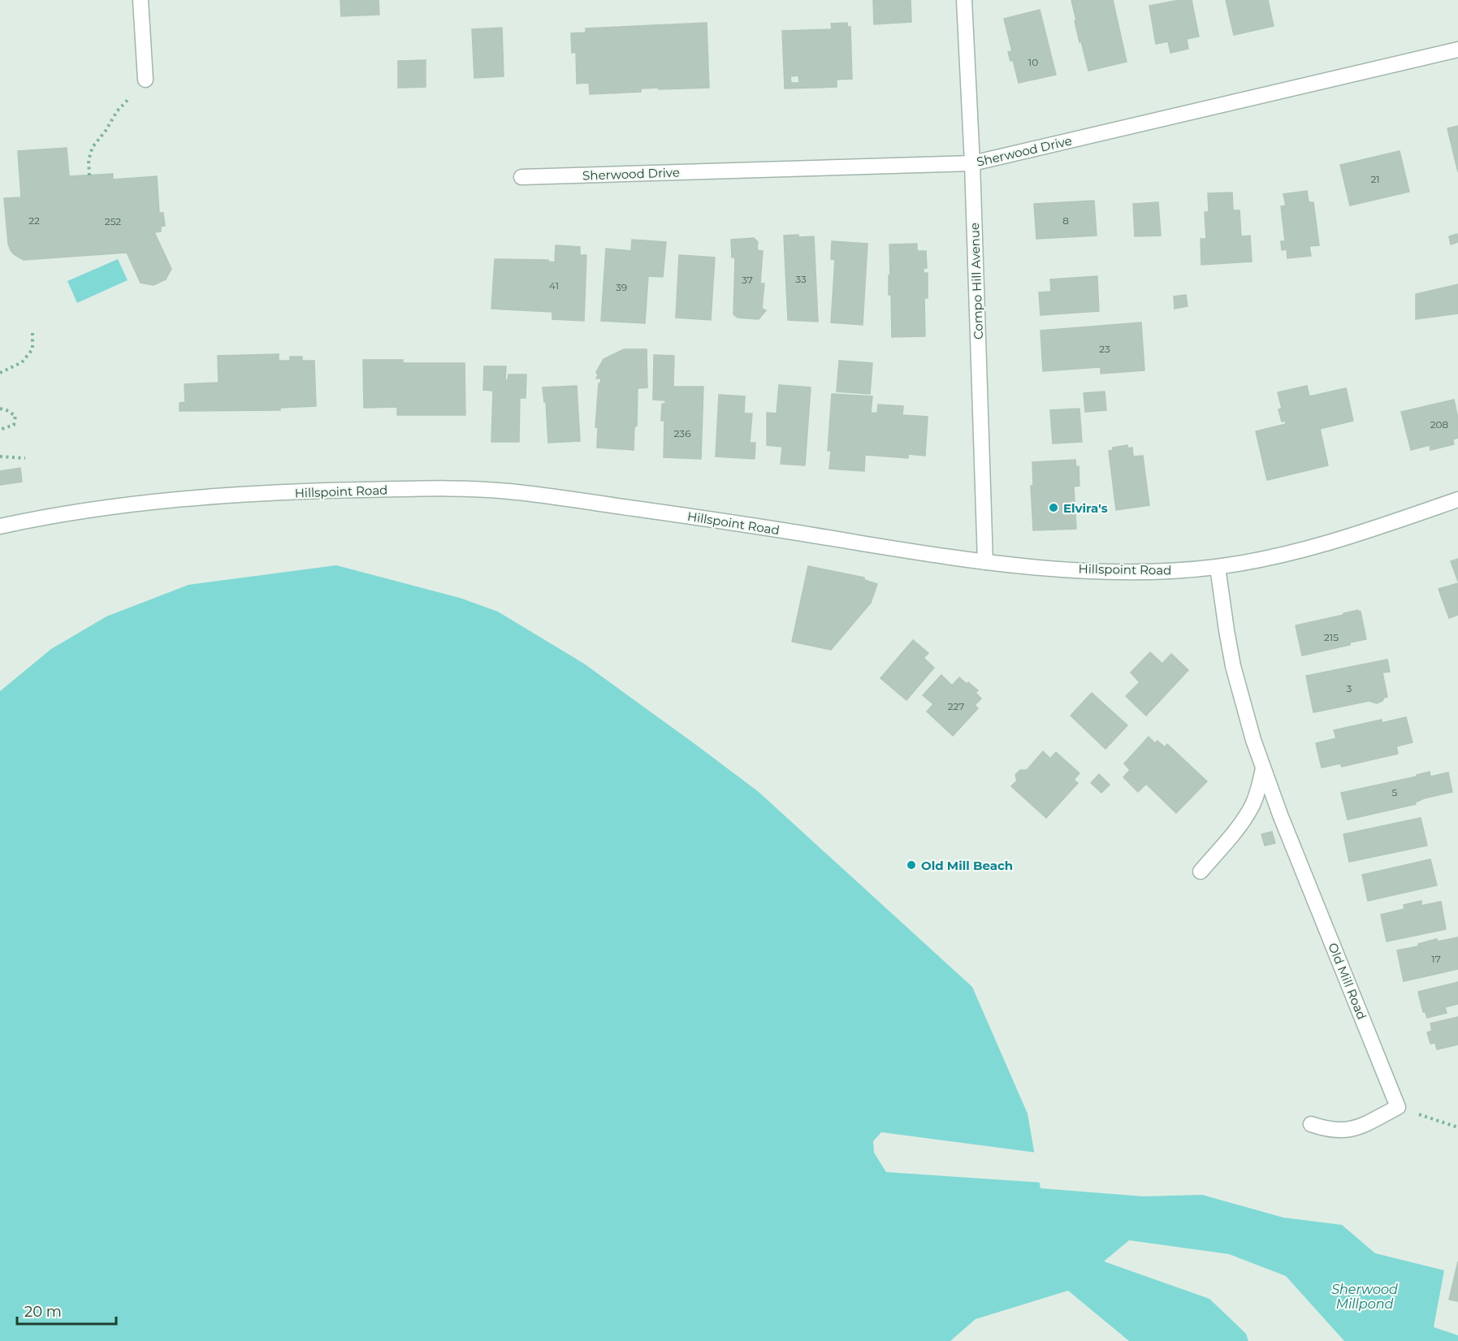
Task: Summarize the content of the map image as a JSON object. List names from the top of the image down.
{
  "streets": {
    "street": [
      "Sherwood Drive",
      "Compo Hill Avenue",
      "Hillspoint Road",
      "Old Mill Road"
    ]
  },
  "crossings": [
    ["Sherwood Drive", "Compo Hill Avenue"],
    ["Compo Hill Avenue", "Hillspoint Road"],
    ["Hillspoint Road", "Old Mill Road"]
  ],
  "water": ["Sherwood Millpond"],
  "places": ["Elvira's", "Old Mill Beach"],
  "house_numbers": [
    "10",
    "21",
    "22",
    "8",
    "252",
    "33",
    "37",
    "41",
    "39",
    "23",
    "208",
    "236",
    "215",
    "3",
    "227",
    "5",
    "17"
  ],
  "scale_bar": "20 m"
}
